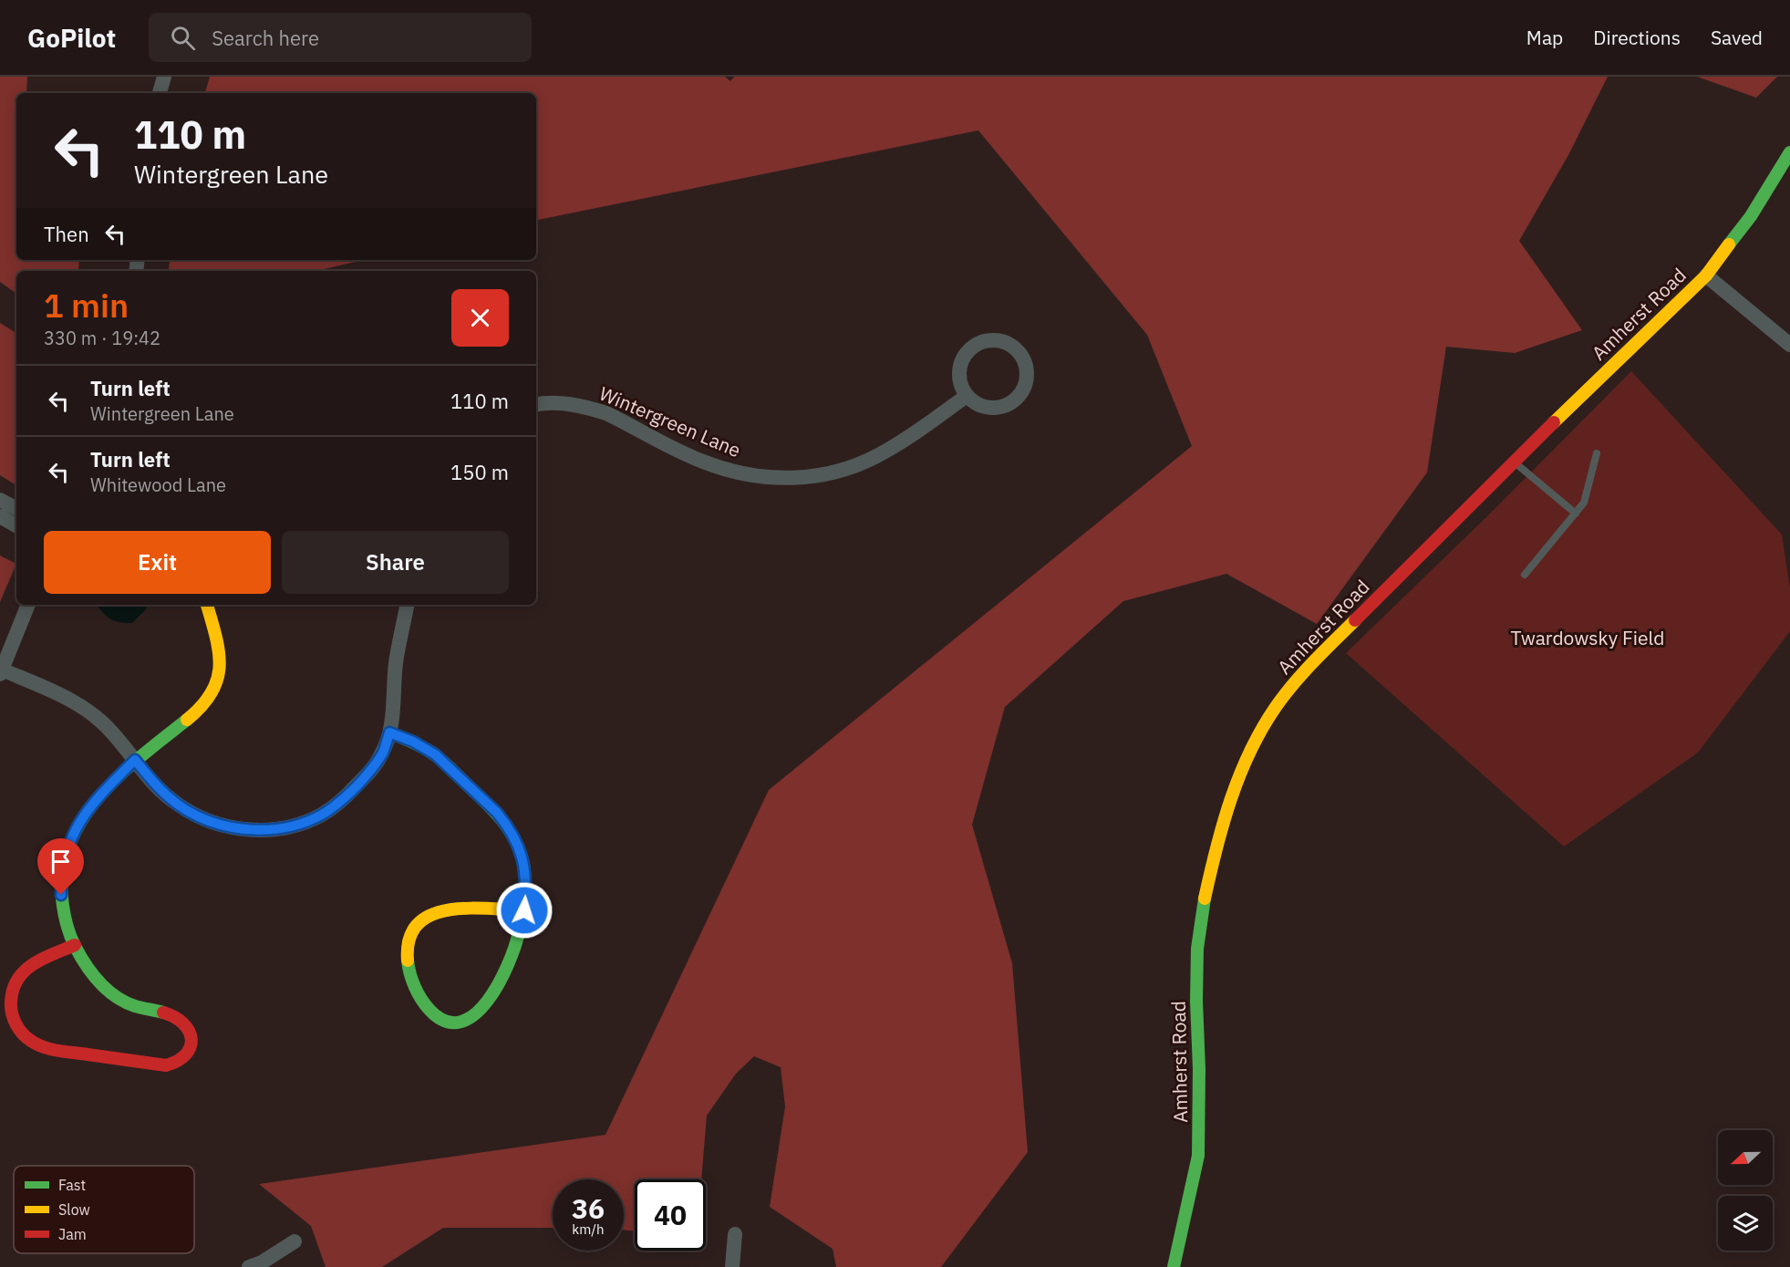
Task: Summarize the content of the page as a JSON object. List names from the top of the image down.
{
  "streets": {
    "street": ["Amherst Road", "Wintergreen Lane"]
  },
  "parks": ["Twardowsky Field"],
  "legend": ["Fast", "Slow", "Jam"],
  "north": "left",
  "page": {
    "header": "GoPilot",
    "search": "Search here",
    "nav": ["Map", "Directions", "Saved"],
    "turn": ["110 m", "Wintergreen Lane"],
    "then": "Then",
    "heading": ["1 min", "330 m · 19:42"],
    "list": [
      {
        "name": "Turn left",
        "note": "Wintergreen Lane",
        "value": "110 m"
      },
      {
        "name": "Turn left",
        "note": "Whitewood Lane",
        "value": "150 m"
      }
    ],
    "buttons": ["Exit", "Share"],
    "speed": "36 km/h",
    "limit": "40"
  }
}
